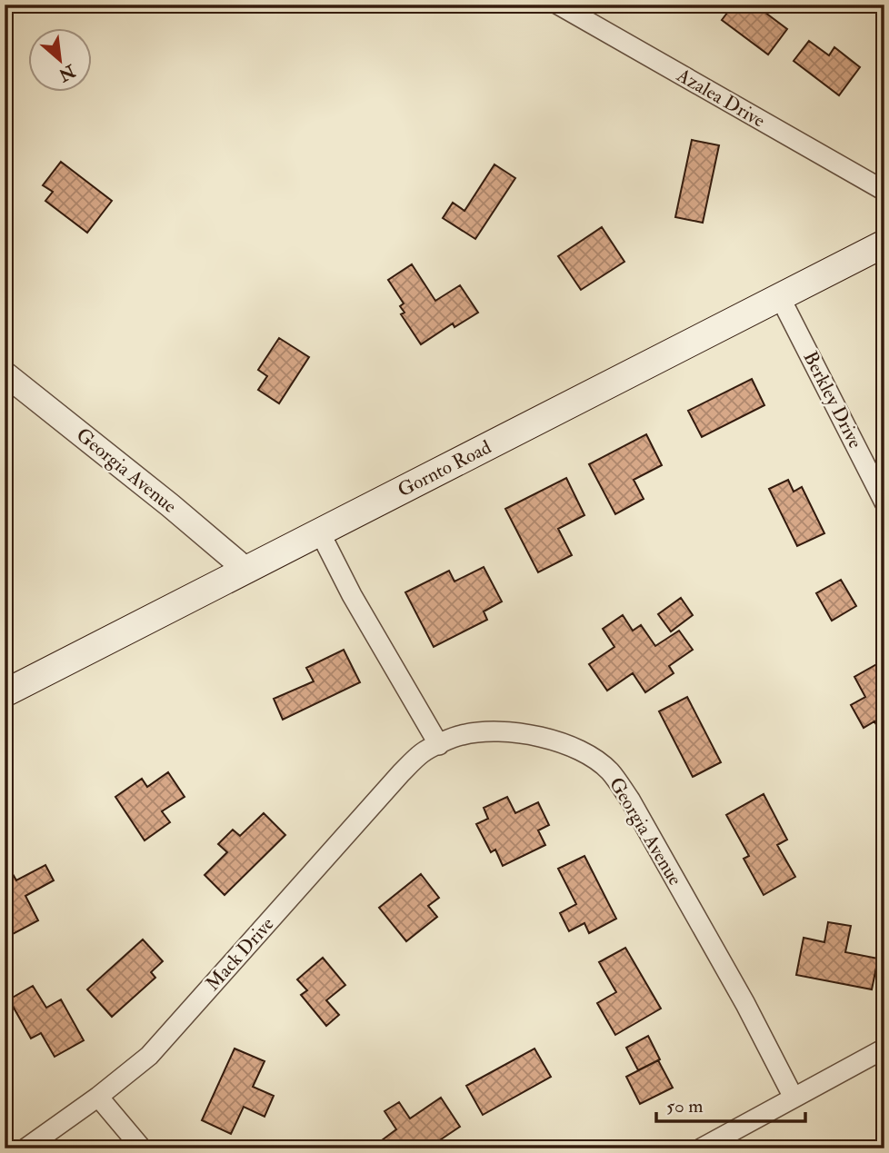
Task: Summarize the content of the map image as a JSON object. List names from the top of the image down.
{
  "streets": {
    "main road": ["Gornto Road"],
    "street": [
      "Azalea Drive",
      "Berkley Drive",
      "Georgia Avenue",
      "Mack Drive"
    ]
  },
  "crossings": [
    ["Berkley Drive", "Gornto Road"],
    ["Gornto Road", "Georgia Avenue"],
    ["Georgia Avenue", "Mack Drive"]
  ],
  "scale_bar": "50 m",
  "north": "bottom right"
}
